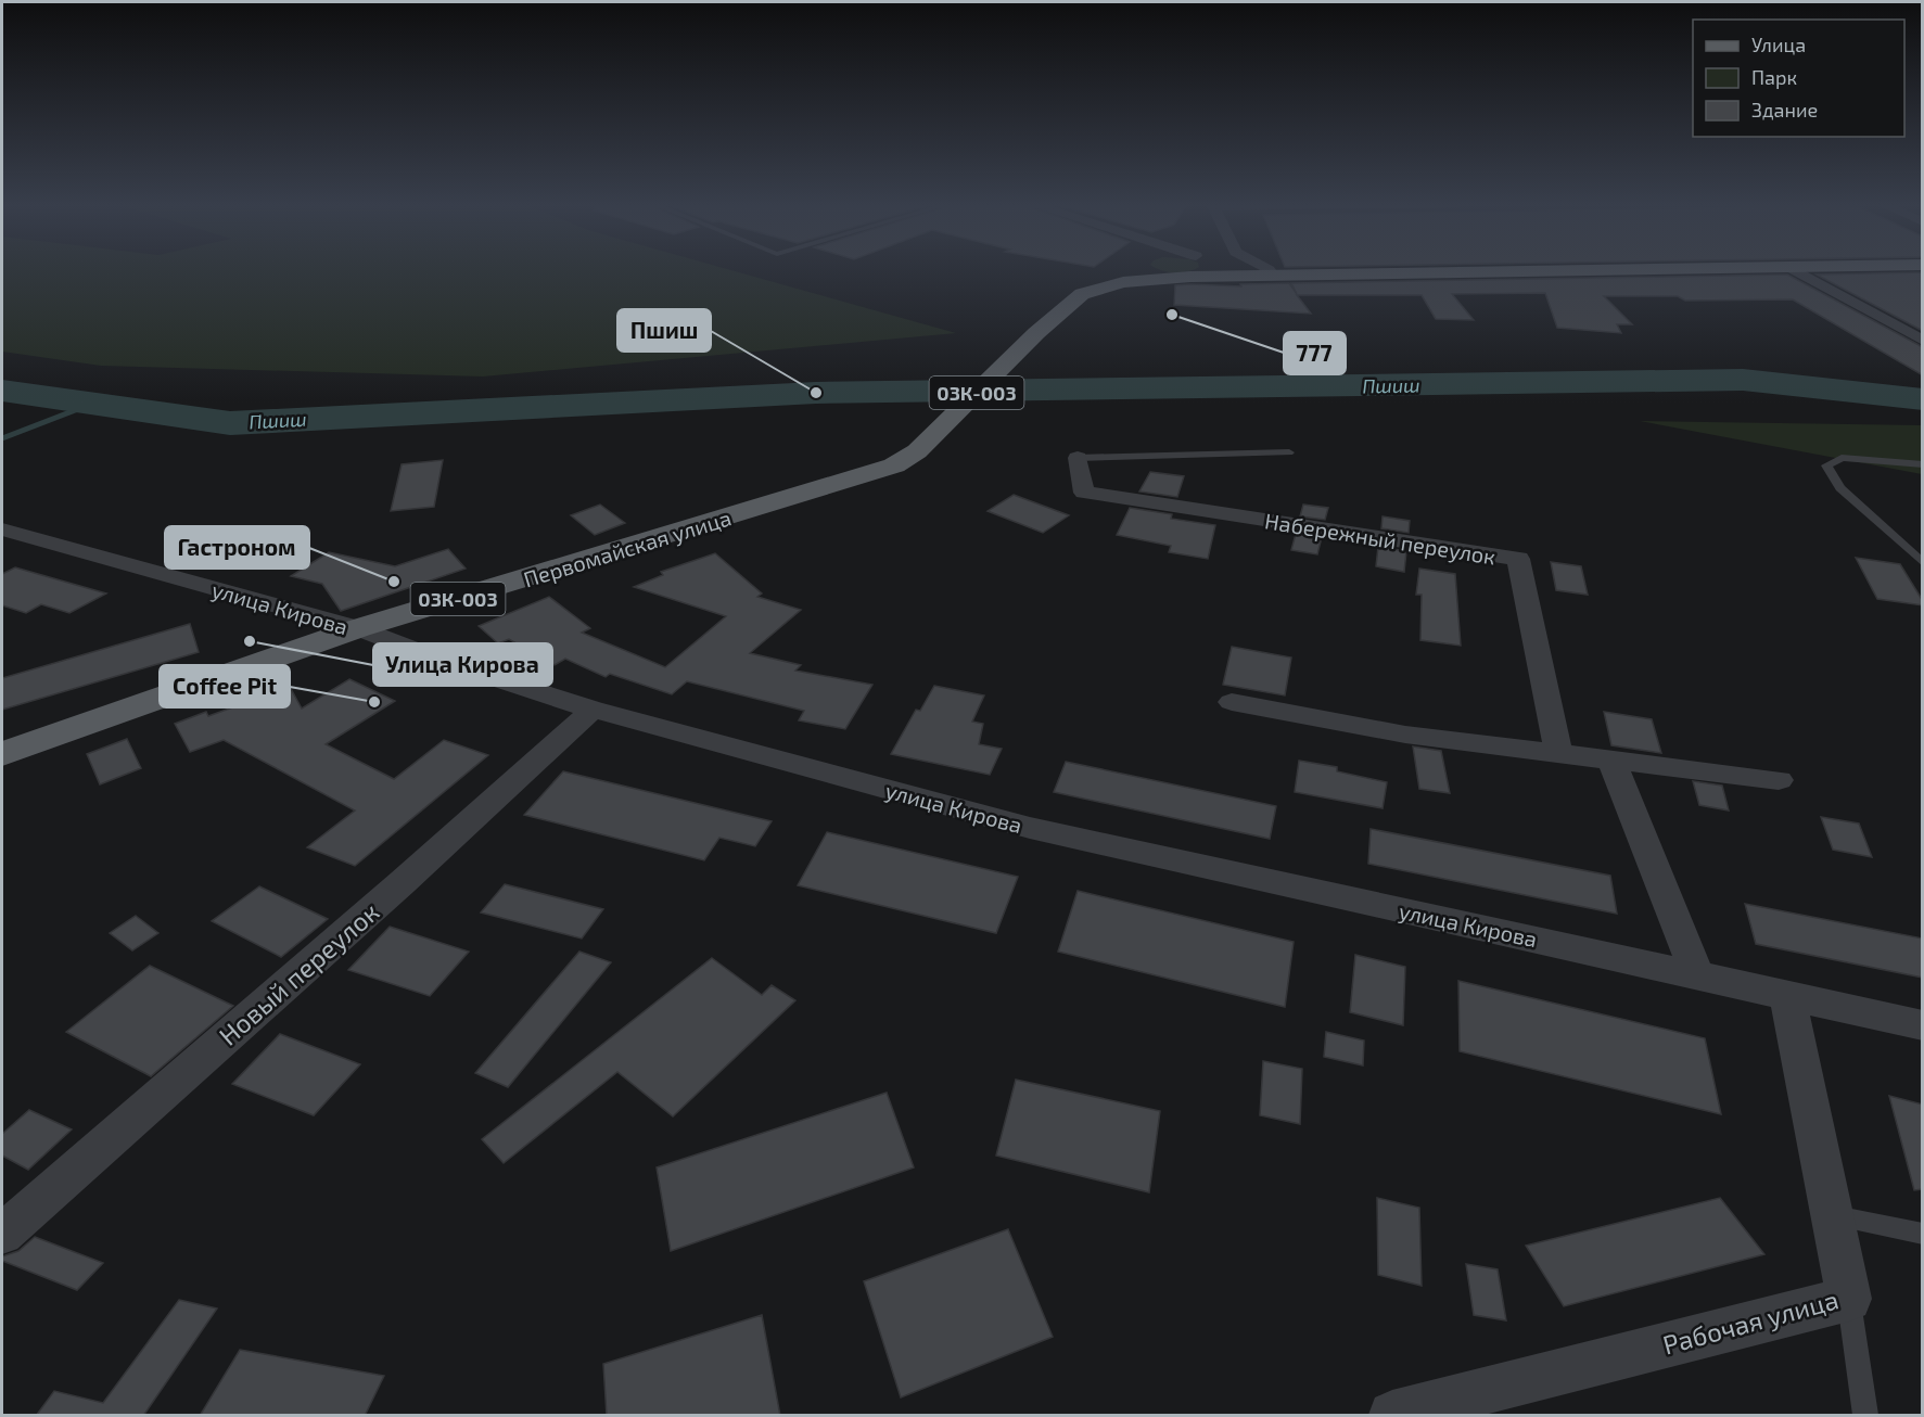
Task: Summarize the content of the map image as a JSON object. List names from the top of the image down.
{
  "streets": {
    "main road": ["03К-003", "Первомайская улица"],
    "street": [
      "Набережный переулок",
      "улица Кирова",
      "Новый переулок",
      "Рабочая улица"
    ]
  },
  "crossings": [
    ["03К-003", "Первомайская улица"],
    ["Первомайская улица", "улица Кирова"],
    ["улица Кирова", "Новый переулок"],
    ["улица Кирова", "Рабочая улица"]
  ],
  "water": ["Пшиш"],
  "places": [
    "777",
    "Пшиш",
    "Гастроном",
    "Улица Кирова",
    "Coffee Pit"
  ],
  "legend": ["Улица", "Парк", "Здание"]
}
